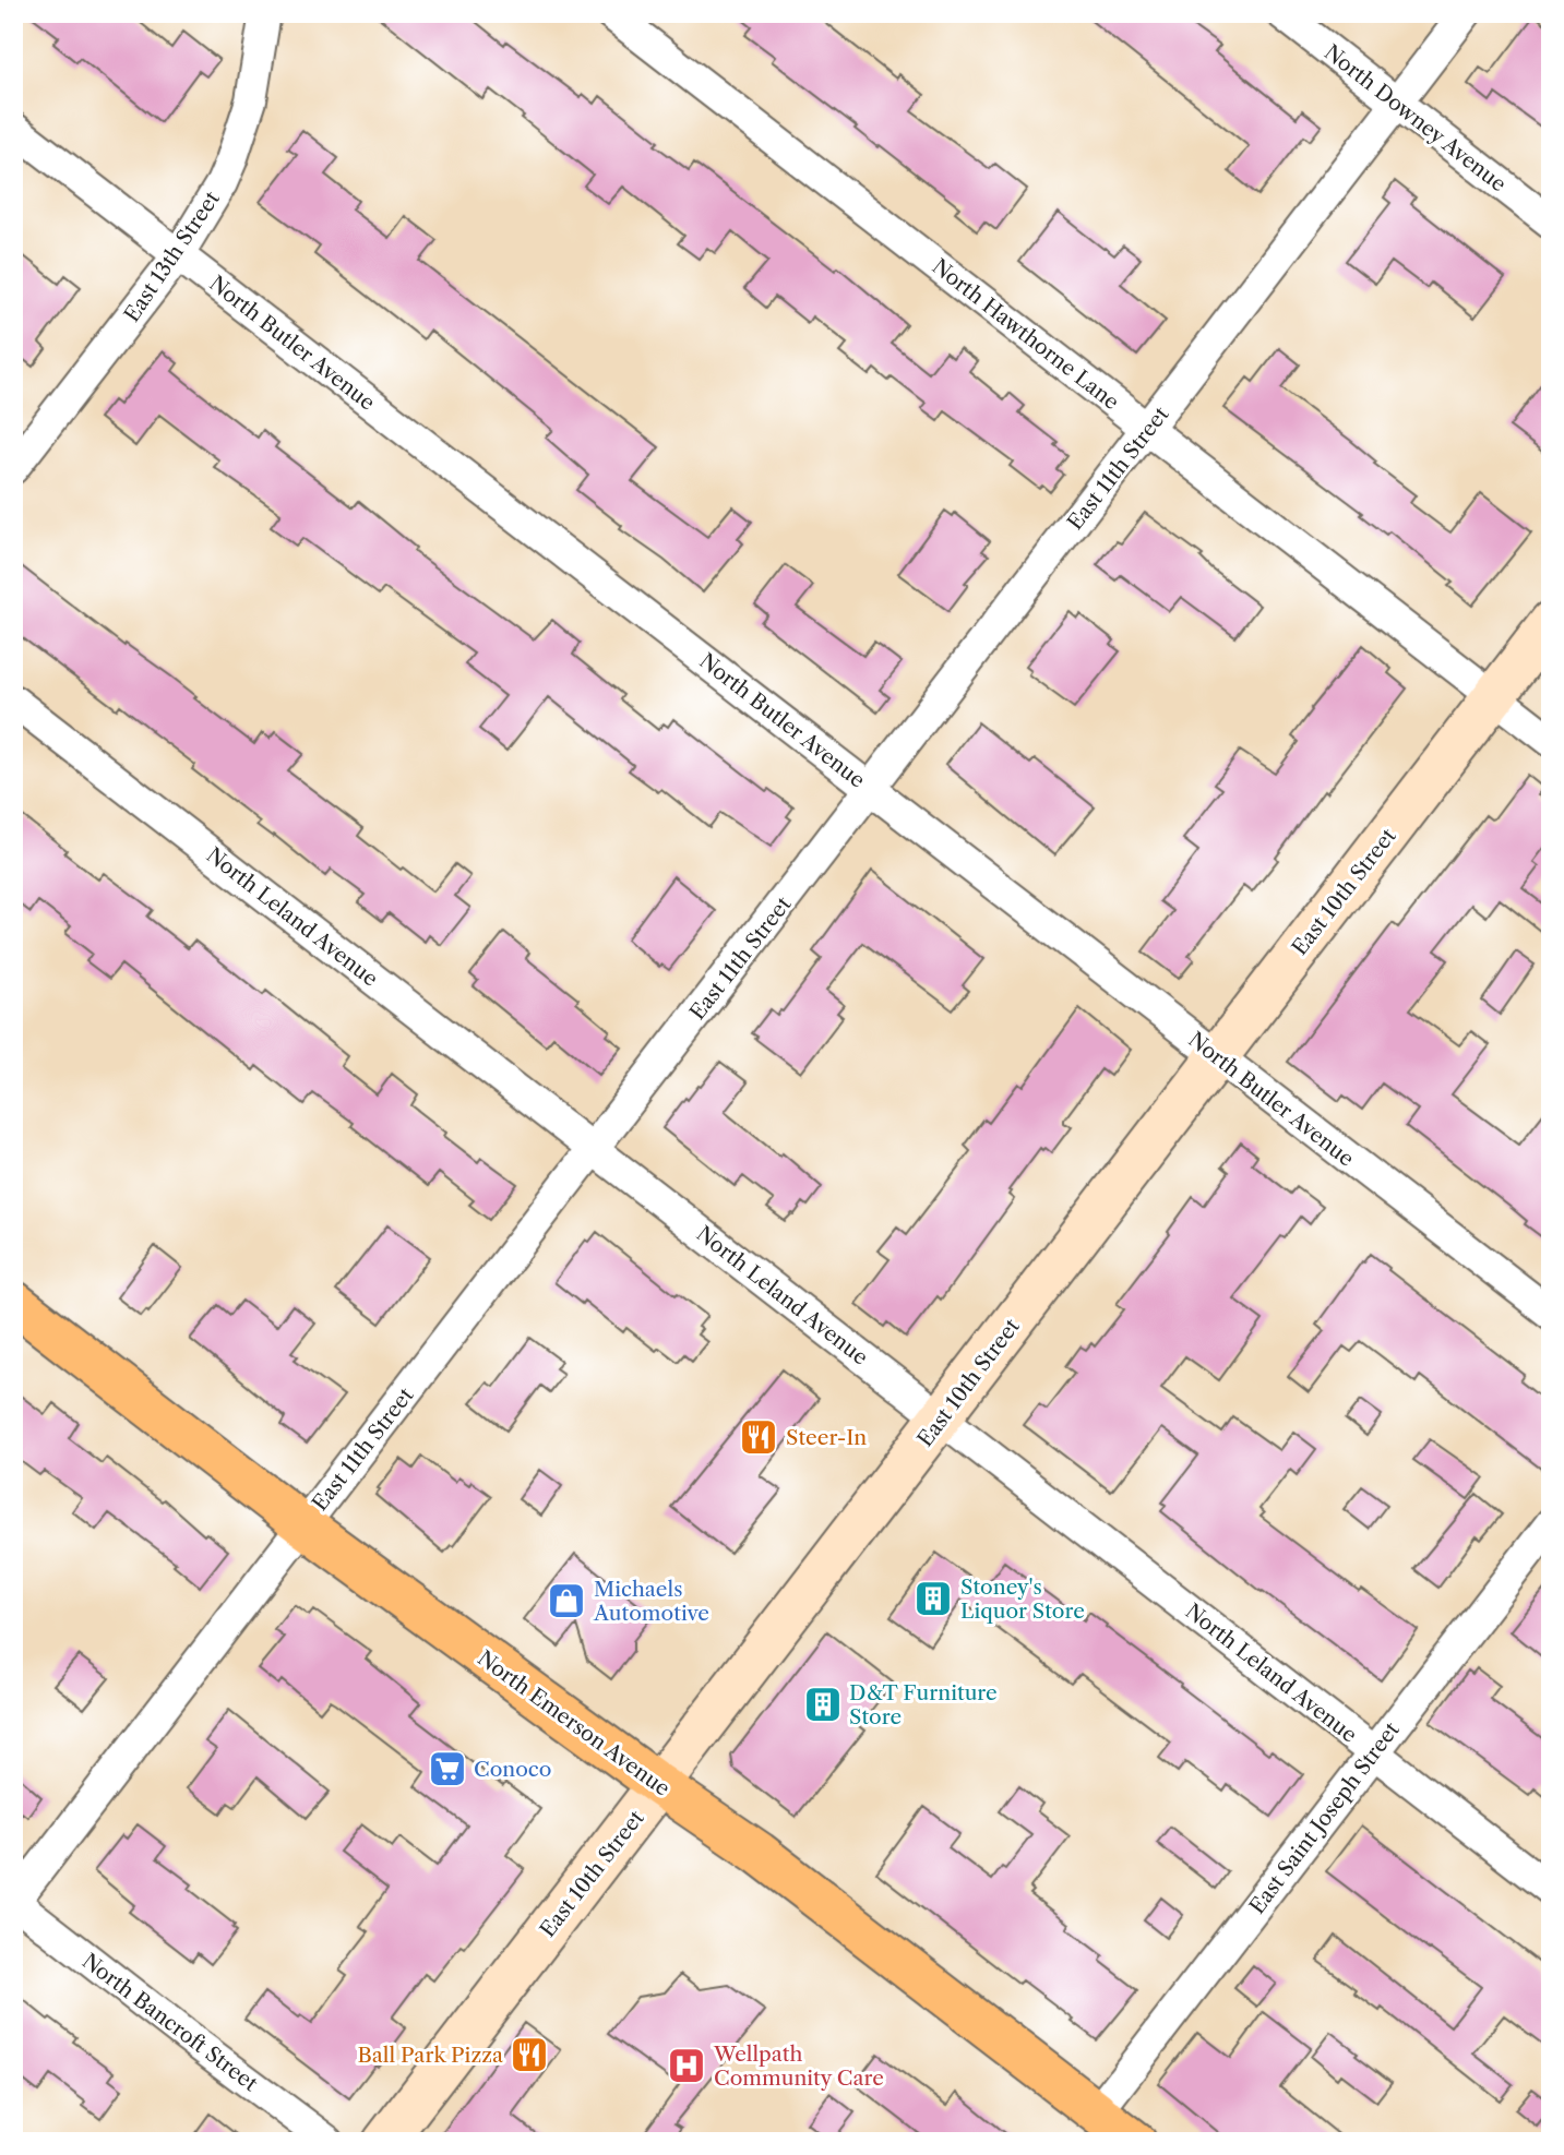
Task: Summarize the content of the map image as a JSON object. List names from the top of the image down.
{
  "streets": {
    "main road": ["East 10th Street", "North Emerson Avenue"],
    "street": [
      "North Downey Avenue",
      "East 13th Street",
      "North Hawthorne Lane",
      "North Butler Avenue",
      "East 11th Street",
      "North Leland Avenue",
      "East Saint Joseph Street",
      "North Bancroft Street"
    ]
  },
  "crossings": [
    ["North Downey Avenue", "East 11th Street"],
    ["East 13th Street", "North Butler Avenue"],
    ["North Hawthorne Lane", "East 11th Street"],
    ["North Hawthorne Lane", "East 10th Street"],
    ["North Butler Avenue", "East 11th Street"],
    ["North Butler Avenue", "East 10th Street"],
    ["East 11th Street", "North Leland Avenue"],
    ["East 11th Street", "North Emerson Avenue"],
    ["East 11th Street", "North Bancroft Street"],
    ["East 10th Street", "North Leland Avenue"],
    ["East 10th Street", "North Emerson Avenue"],
    ["North Leland Avenue", "East Saint Joseph Street"],
    ["North Emerson Avenue", "East Saint Joseph Street"]
  ],
  "places": {
    "restaurant": ["Steer-In", "Ball Park Pizza"],
    "building": ["Stoney's Liquor Store", "D&T Furniture Store"],
    "shop": ["Michaels Automotive"],
    "supermarket": ["Conoco"],
    "hospital": ["Wellpath Community Care"]
  }
}
